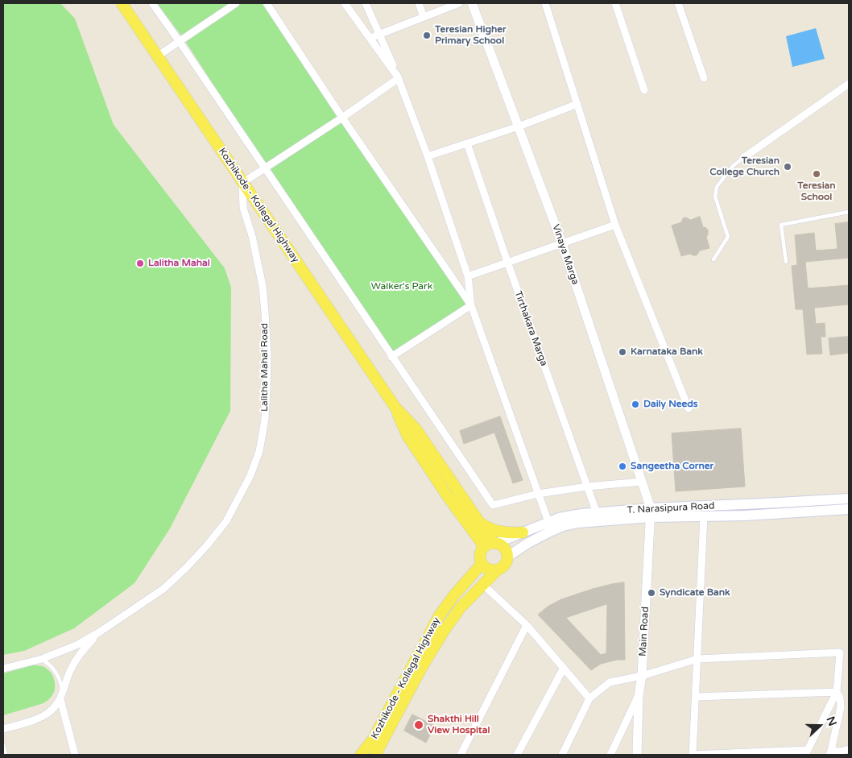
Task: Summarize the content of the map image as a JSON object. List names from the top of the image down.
{
  "streets": {
    "main road": ["Kozhikode - Kollegal Highway", "T. Narasipura Road"],
    "street": [
      "Vinaya Marga",
      "Tirthakara Marga",
      "Lalitha Mahal Road",
      "Main Road"
    ]
  },
  "crossings": [
    ["Kozhikode - Kollegal Highway", "Lalitha Mahal Road"],
    ["Kozhikode - Kollegal Highway", "T. Narasipura Road"],
    ["Vinaya Marga", "T. Narasipura Road"],
    ["Vinaya Marga", "Main Road"],
    ["Tirthakara Marga", "T. Narasipura Road"],
    ["T. Narasipura Road", "Main Road"]
  ],
  "parks": ["Walker's Park"],
  "places": [
    "Teresian Higher Primary School",
    "Teresian College Church",
    "Teresian School",
    "Lalitha Mahal",
    "Karnataka Bank",
    "Daily Needs",
    "Sangeetha Corner",
    "Syndicate Bank",
    "Shakthi Hill View Hospital"
  ],
  "north": "right"
}
